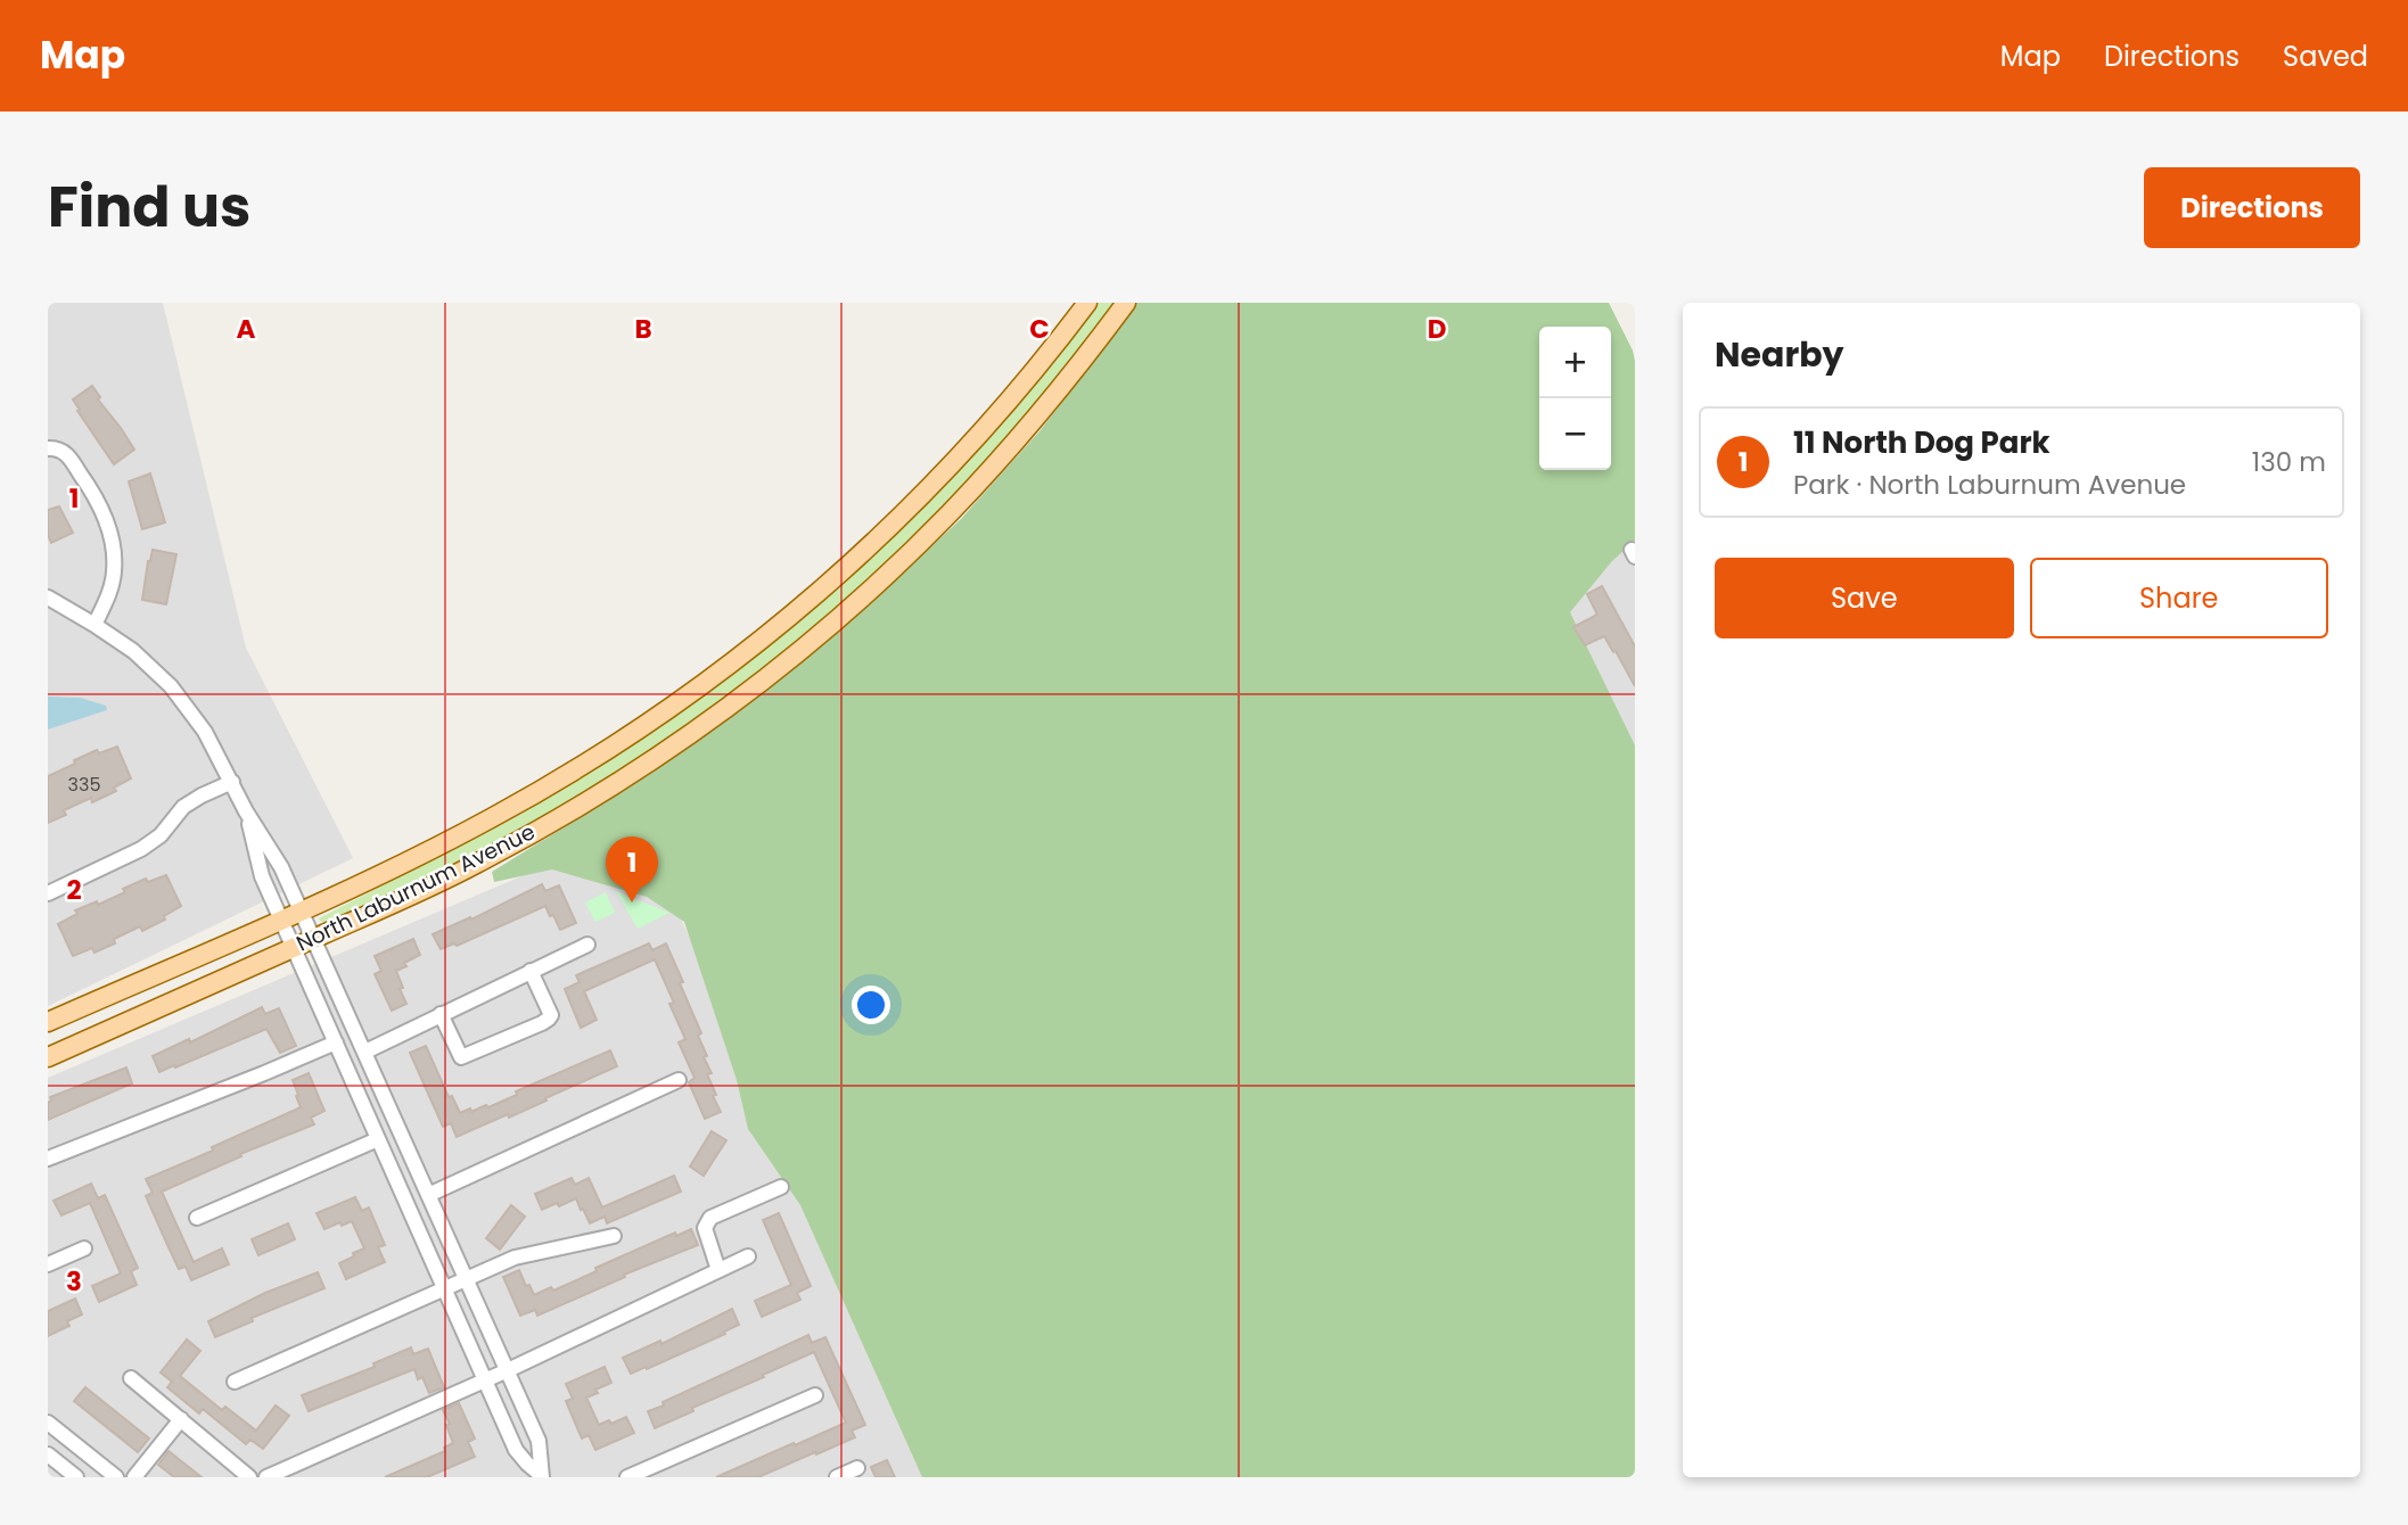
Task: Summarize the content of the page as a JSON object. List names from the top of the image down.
{
  "streets": {
    "main road": ["North Laburnum Avenue"]
  },
  "house_numbers": ["335"],
  "page": {
    "header": "Map",
    "nav": ["Map", "Directions", "Saved"],
    "title": "Find us",
    "buttons": [
      "Directions",
      ["Save", "Share"]
    ],
    "heading": "Nearby",
    "map_buttons": ["+", "−"],
    "list": [
      {
        "mark": "1",
        "name": "11 North Dog Park",
        "note": "Park · North Laburnum Avenue",
        "value": "130 m"
      }
    ],
    "pins": "1"
  },
  "grid": {
    "columns": [
      "A",
      "B",
      "C",
      "D"
    ],
    "rows": ["1", "2", "3"]
  }
}
